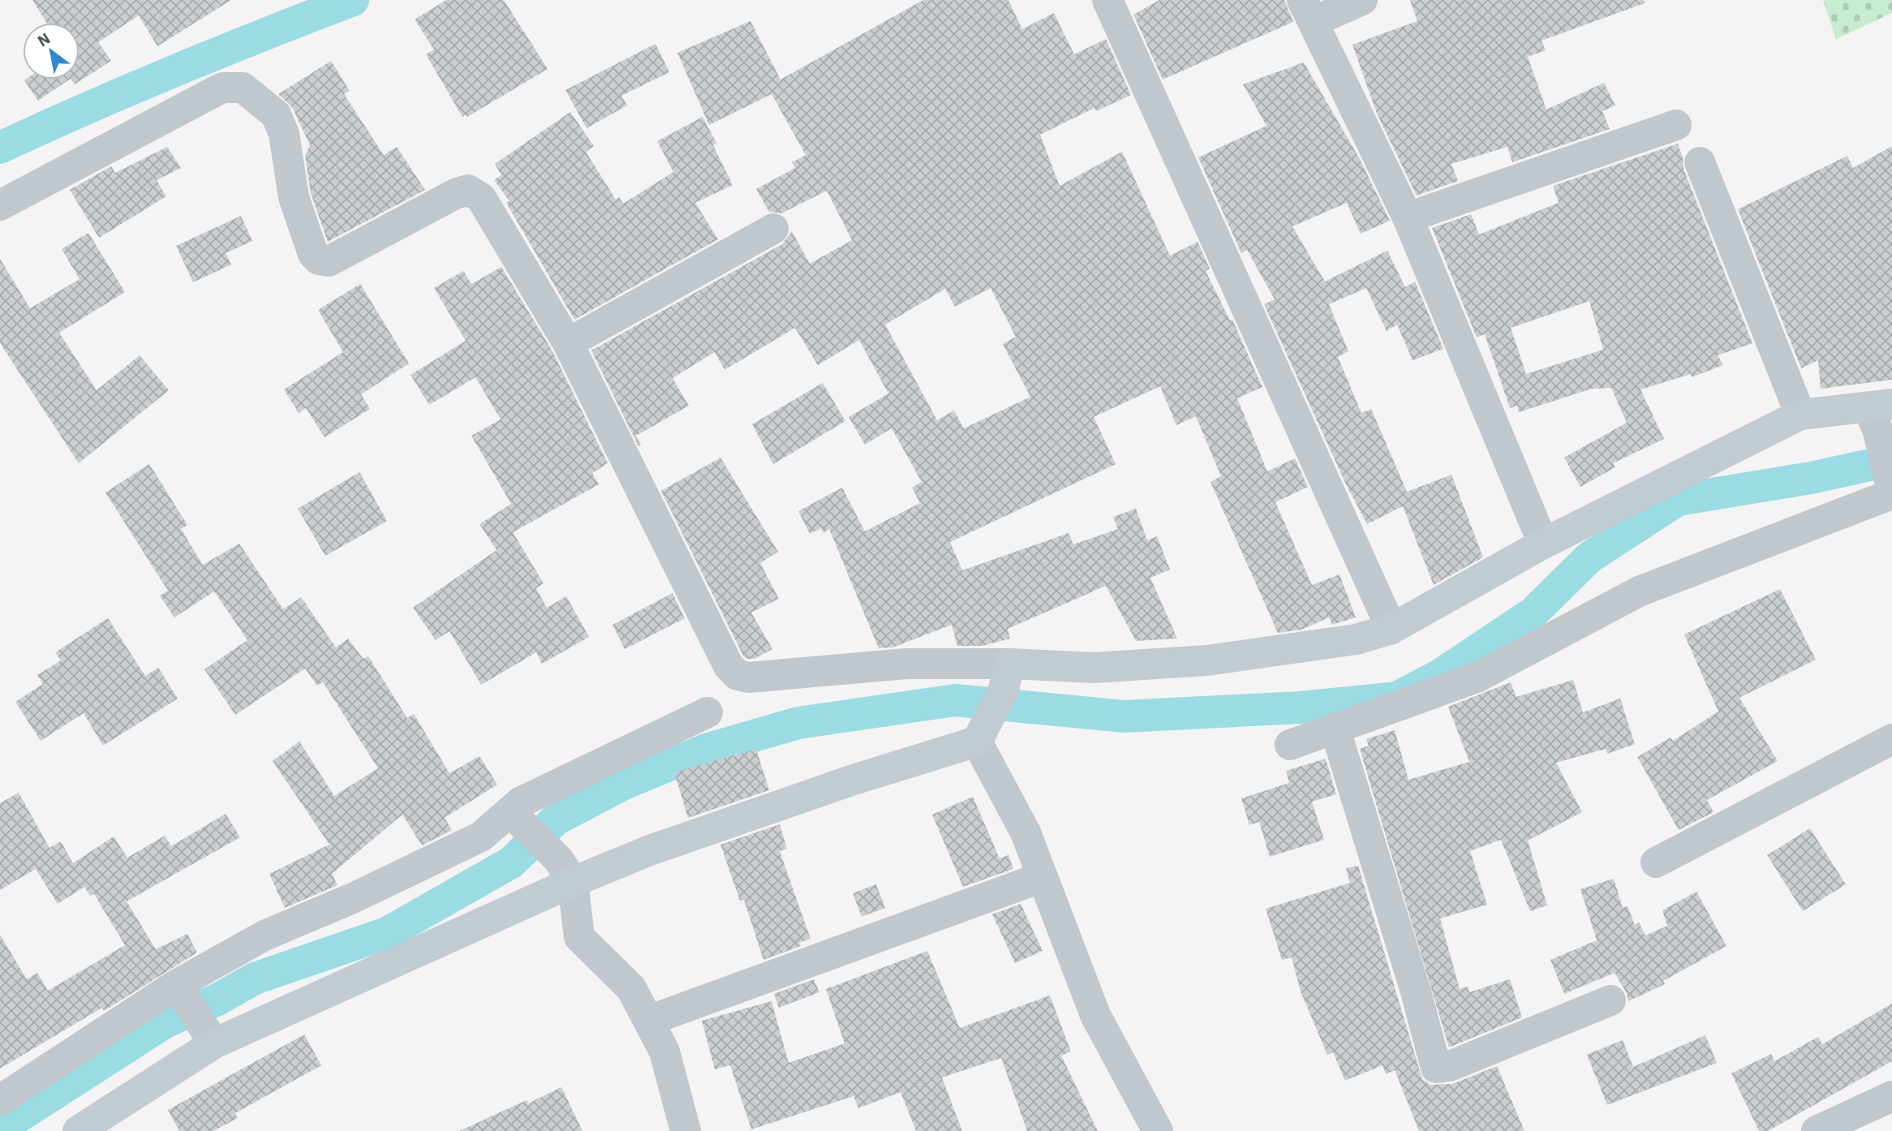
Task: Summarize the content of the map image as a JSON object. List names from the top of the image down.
{
  "north": "top left"
}
